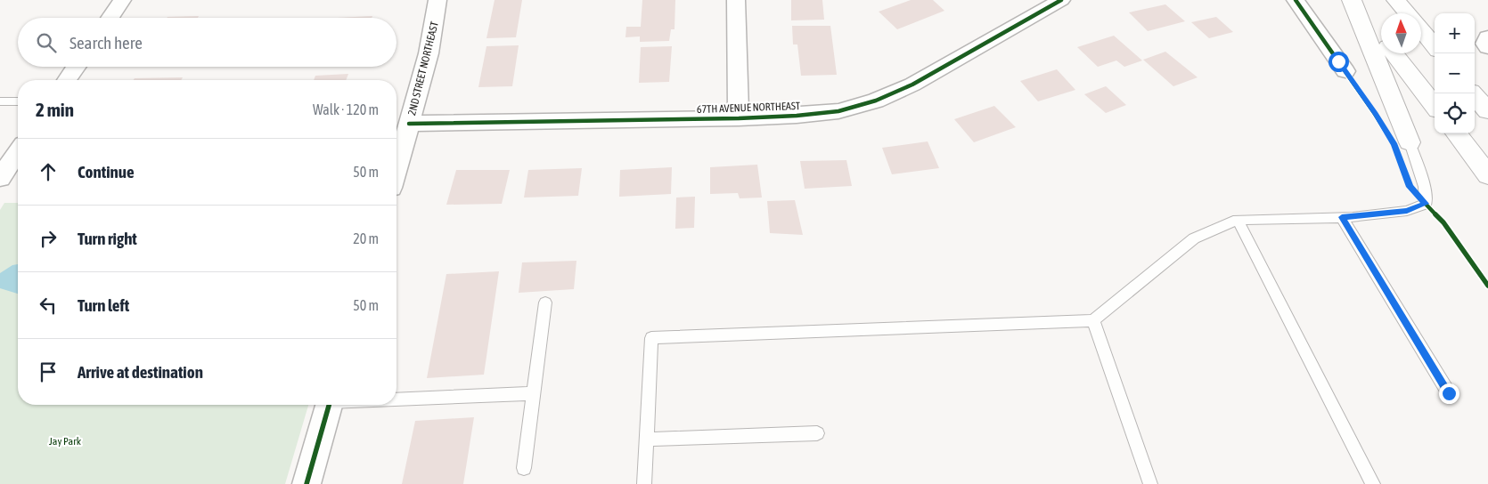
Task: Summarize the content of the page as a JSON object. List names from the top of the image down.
{
  "streets": {
    "street": ["2ND STREET NORTHEAST", "67TH AVENUE NORTHEAST"]
  },
  "crossings": [
    ["2ND STREET NORTHEAST", "67TH AVENUE NORTHEAST"]
  ],
  "parks": ["Jay Park"],
  "north": "top",
  "page": {
    "map_buttons": ["+", "−"],
    "search": "Search here",
    "heading": ["2 min", "Walk · 120 m"],
    "list": [
      ["Continue", "50 m"],
      ["Turn right", "20 m"],
      ["Turn left", "50 m"],
      "Arrive at destination"
    ]
  }
}
